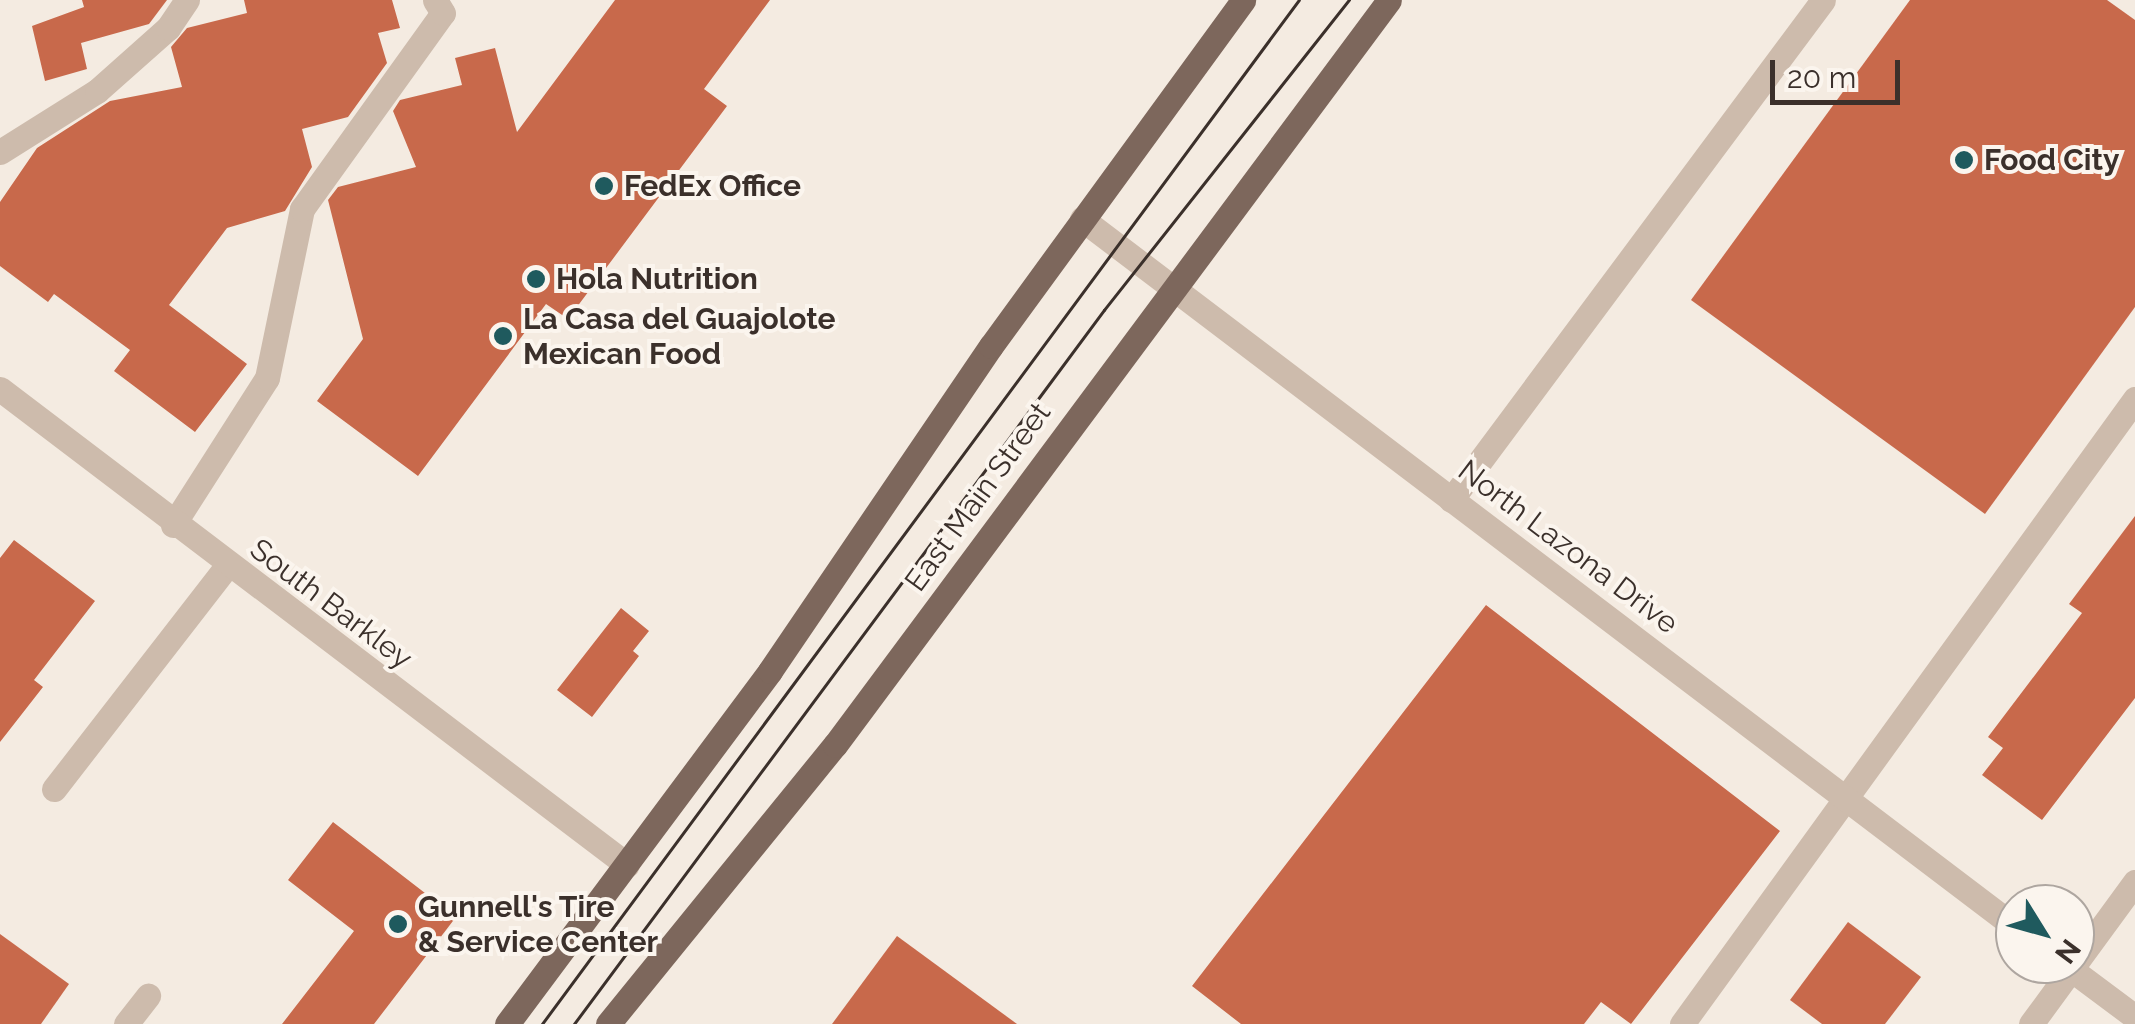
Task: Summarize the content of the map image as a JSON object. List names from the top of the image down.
{
  "streets": {
    "main road": ["East Main Street"],
    "street": ["North Lazona Drive", "South Barkley"]
  },
  "crossings": [
    ["East Main Street", "North Lazona Drive"]
  ],
  "places": [
    "Food City",
    "FedEx Office",
    "Hola Nutrition",
    "La Casa del Guajolote Mexican Food",
    "Gunnell's Tire & Service Center"
  ],
  "scale_bar": "20 m",
  "north": "bottom right"
}
